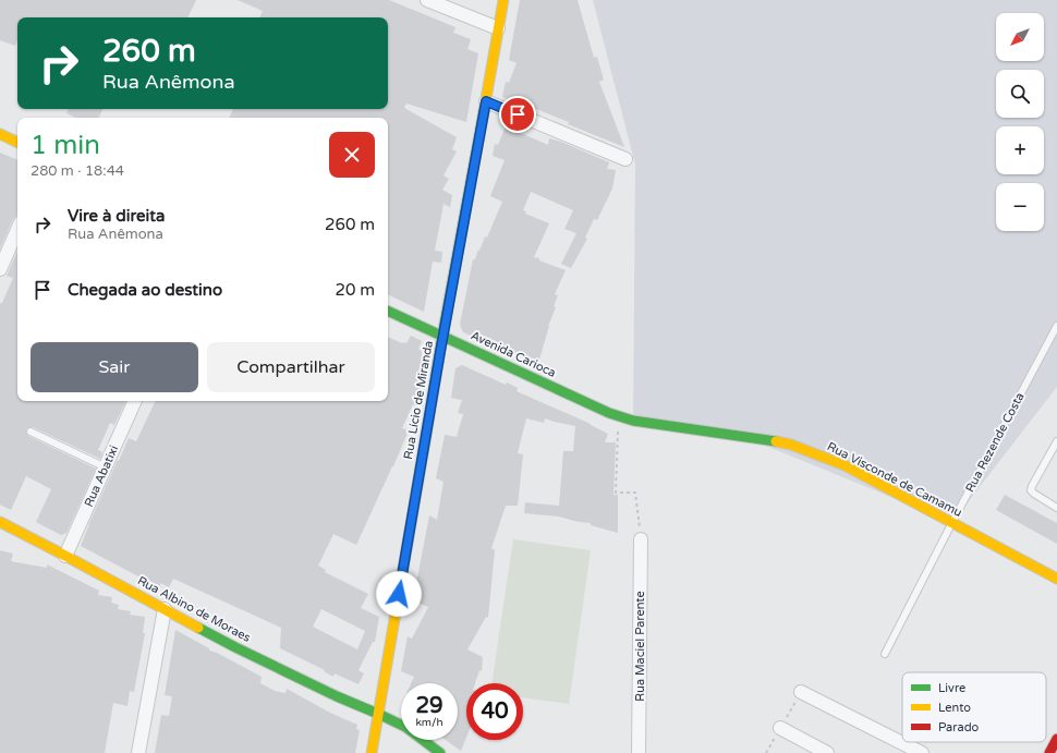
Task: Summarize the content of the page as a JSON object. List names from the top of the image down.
{
  "streets": {
    "street": [
      "Avenida Carioca",
      "Rua Lício de Miranda",
      "Rua Abatixi",
      "Rua Visconde de Camamu",
      "Rua Albino de Moraes",
      "Rua Maciel Parente"
    ],
    "lane": ["Rua Rezende Costa"]
  },
  "crossings": [
    ["Avenida Carioca", "Rua Lício de Miranda"],
    ["Avenida Carioca", "Rua Visconde de Camamu"],
    ["Rua Lício de Miranda", "Rua Albino de Moraes"],
    ["Rua Rezende Costa", "Rua Visconde de Camamu"],
    ["Rua Abatixi", "Rua Albino de Moraes"]
  ],
  "legend": ["Livre", "Lento", "Parado"],
  "north": "bottom left",
  "page": {
    "map_buttons": ["+", "−"],
    "turn": ["260 m", "Rua Anêmona"],
    "heading": ["1 min", "280 m · 18:44"],
    "list": [
      {
        "name": "Vire à direita",
        "note": "Rua Anêmona",
        "value": "260 m"
      },
      {
        "name": "Chegada ao destino",
        "value": "20 m"
      }
    ],
    "buttons": ["Sair", "Compartilhar"],
    "speed": "29 km/h",
    "limit": "40"
  }
}
